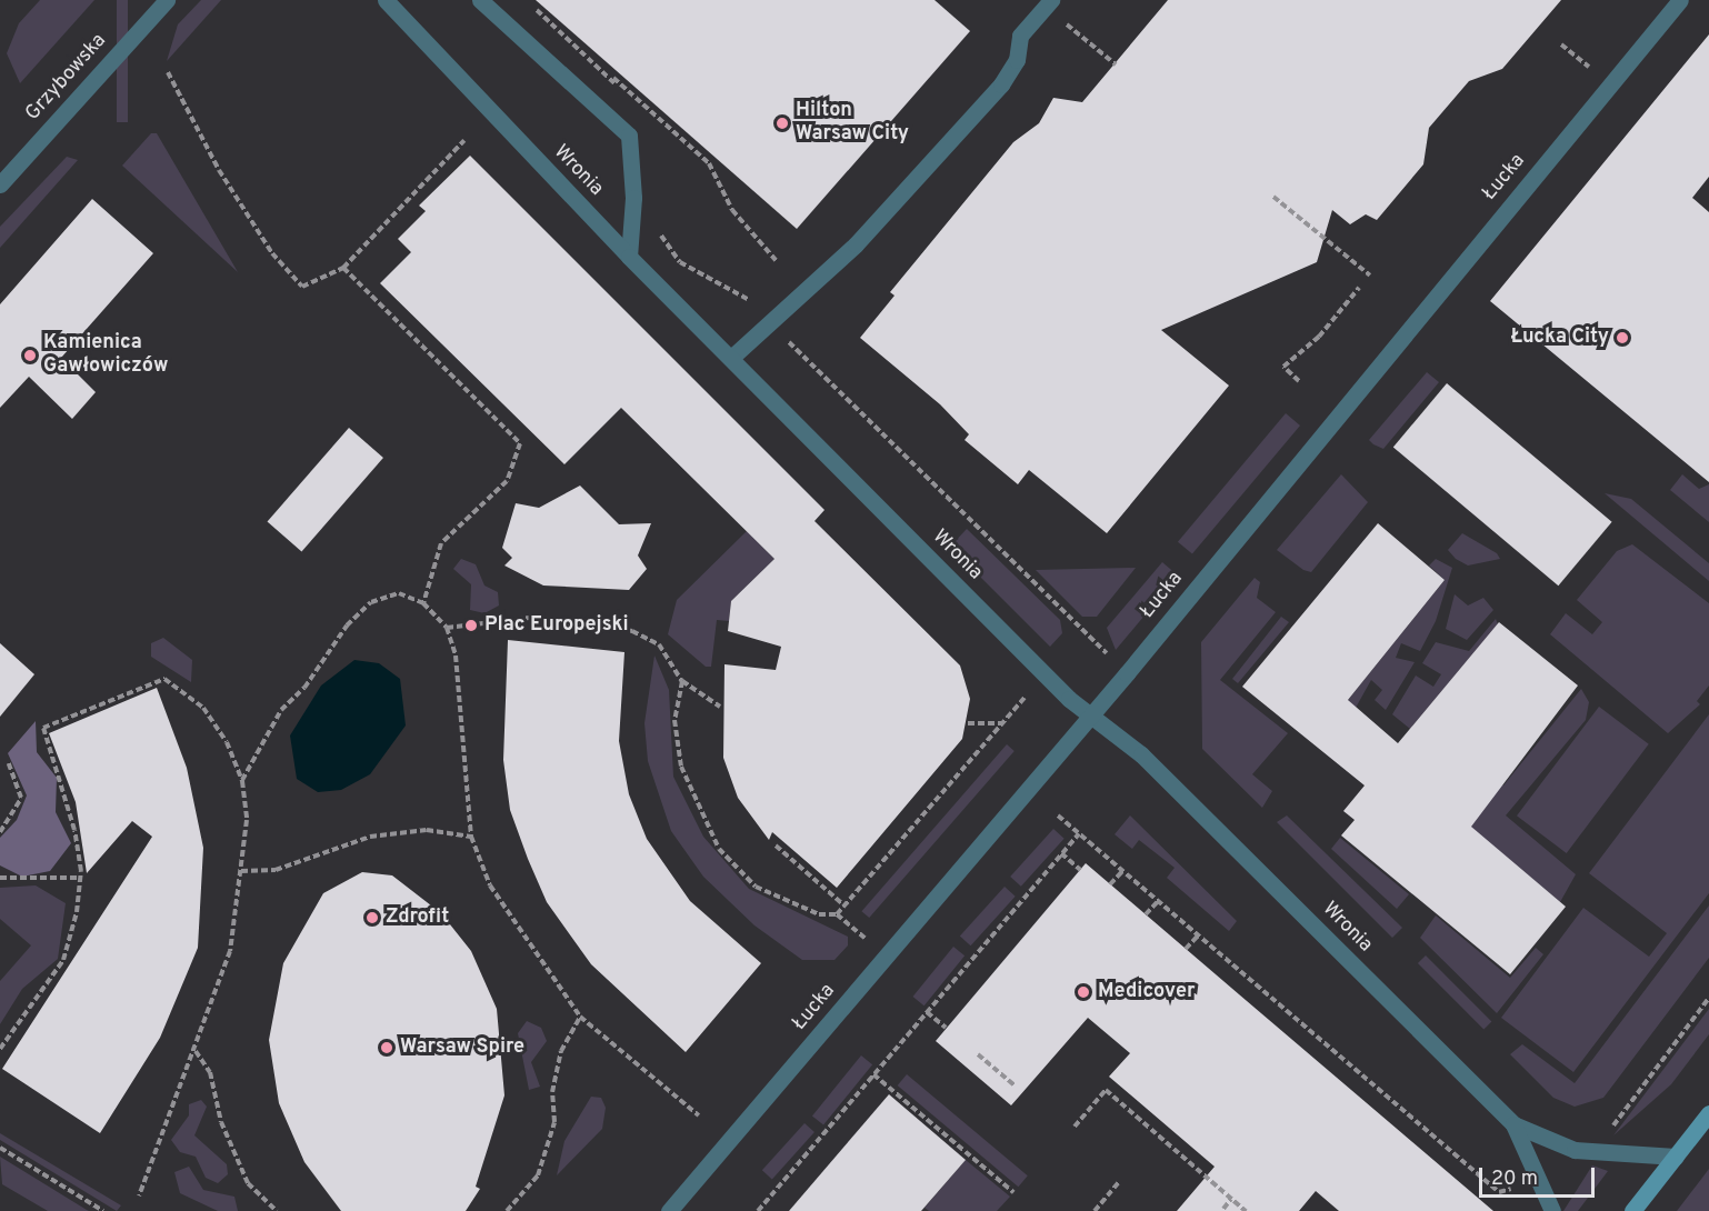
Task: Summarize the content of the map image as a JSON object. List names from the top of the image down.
{
  "streets": {
    "street": ["Grzybowska", "Wronia", "Łucka"]
  },
  "crossings": [
    ["Wronia", "Łucka"]
  ],
  "places": [
    "Hilton Warsaw City",
    "Łucka City",
    "Kamienica Gawłowiczów",
    "Plac Europejski",
    "Zdrofit",
    "Medicover",
    "Warsaw Spire"
  ],
  "scale_bar": "20 m"
}
